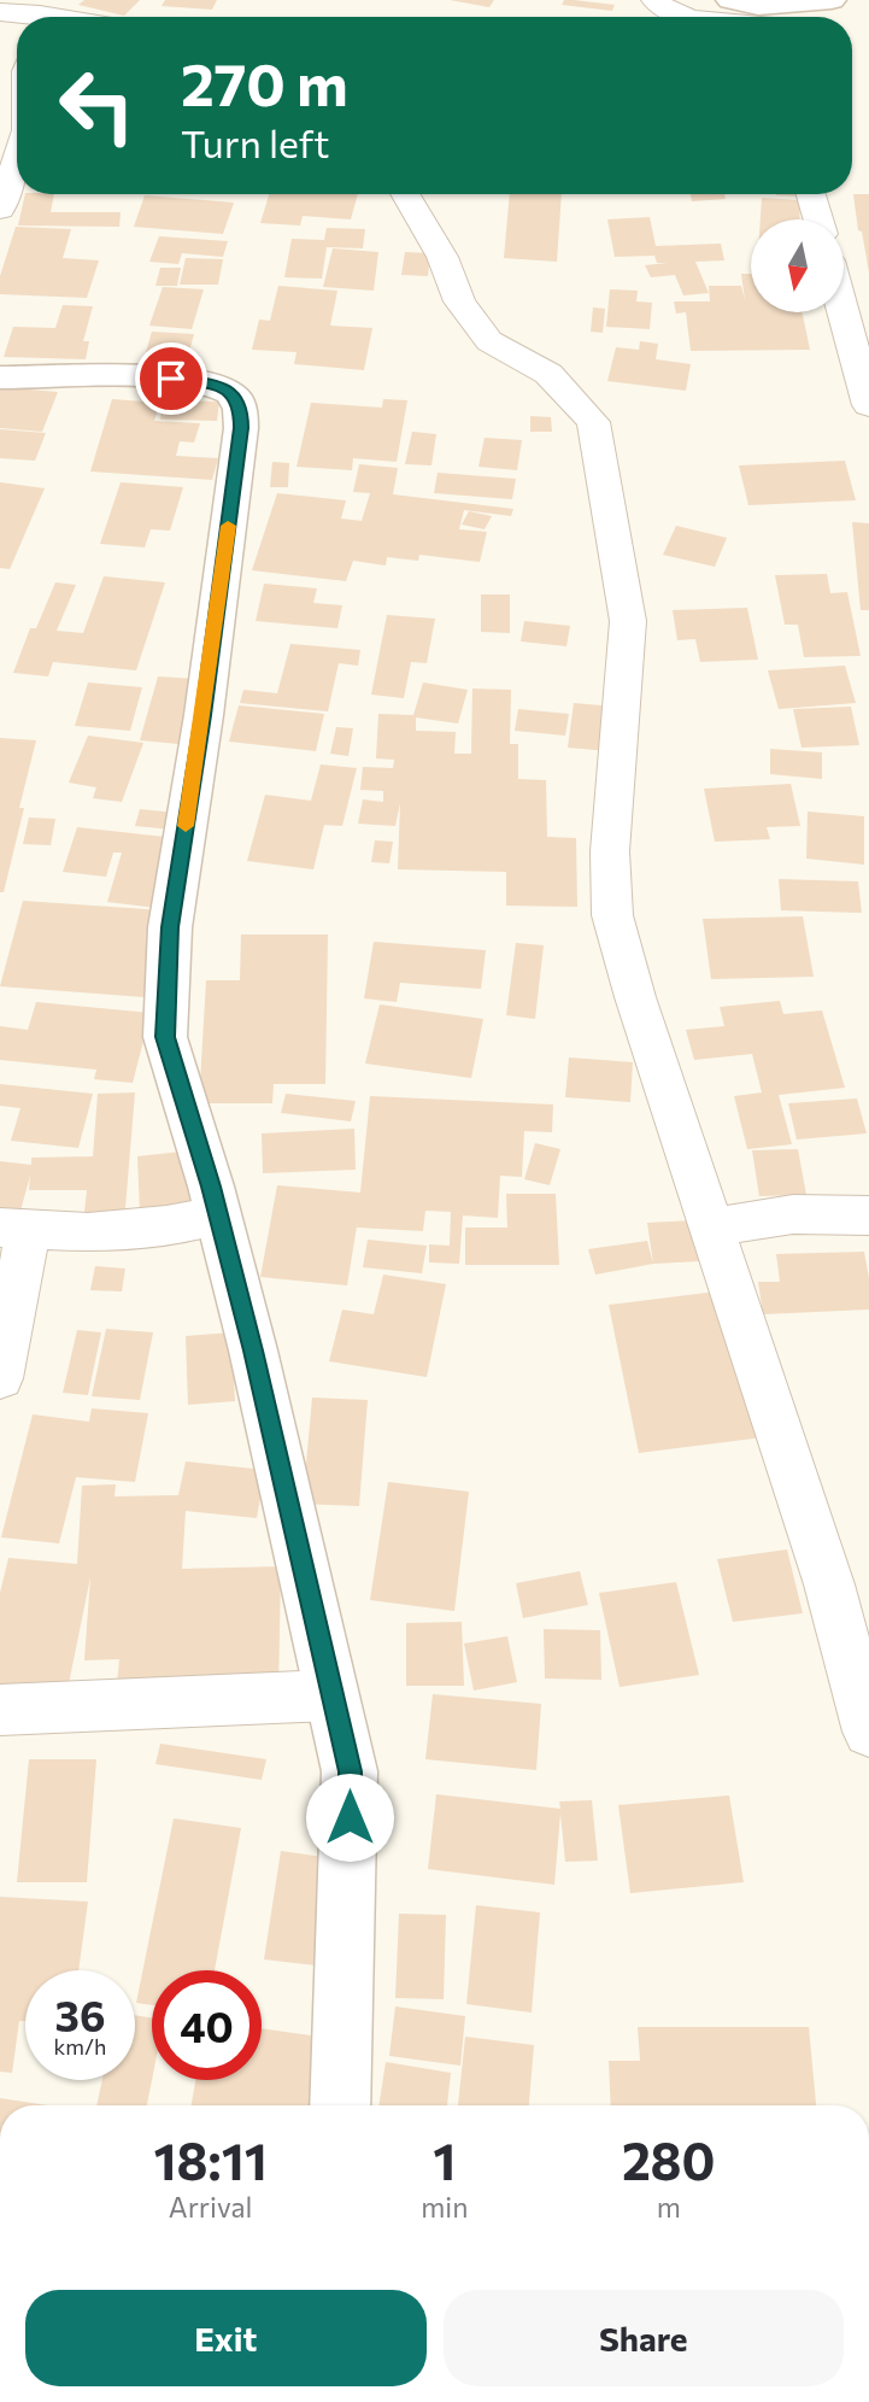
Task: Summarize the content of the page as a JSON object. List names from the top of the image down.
{
  "north": "bottom",
  "page": {
    "turn": ["270 m", "Turn left"],
    "speed": "36 km/h",
    "limit": "40",
    "eta": [
      "18:11",
      "Arrival",
      "1",
      "min",
      "280",
      "m"
    ],
    "buttons": ["Exit", "Share"]
  }
}
